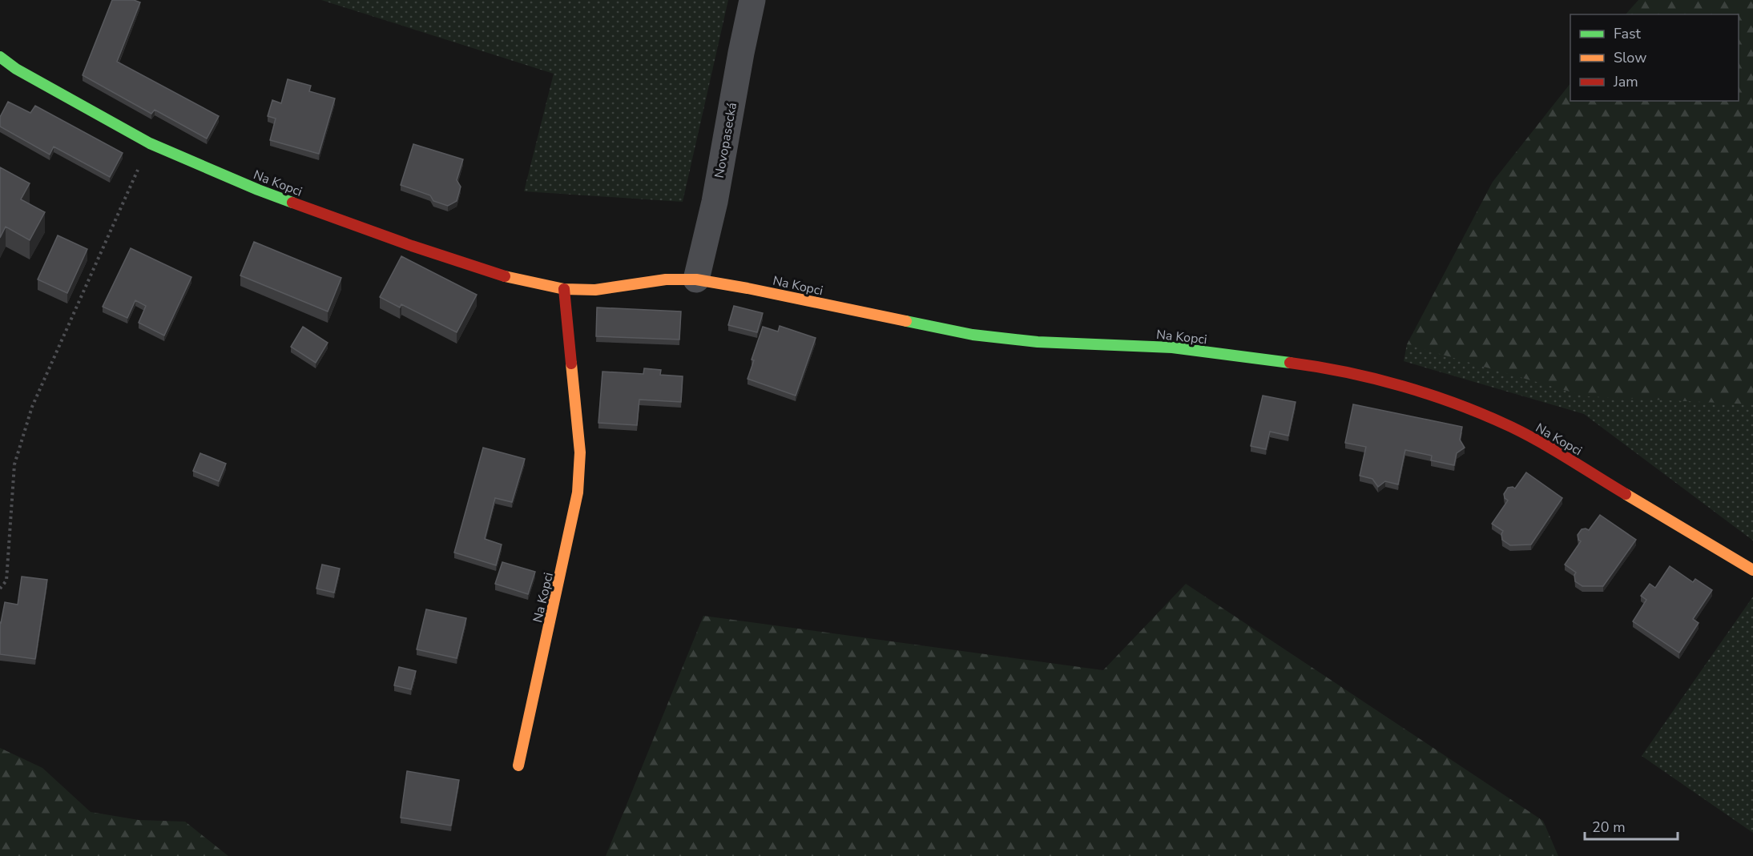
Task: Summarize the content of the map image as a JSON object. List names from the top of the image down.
{
  "streets": {
    "street": ["Novopasecká", "Na Kopci"]
  },
  "crossings": [
    ["Novopasecká", "Na Kopci"]
  ],
  "legend": ["Fast", "Slow", "Jam"],
  "scale_bar": "20 m"
}
